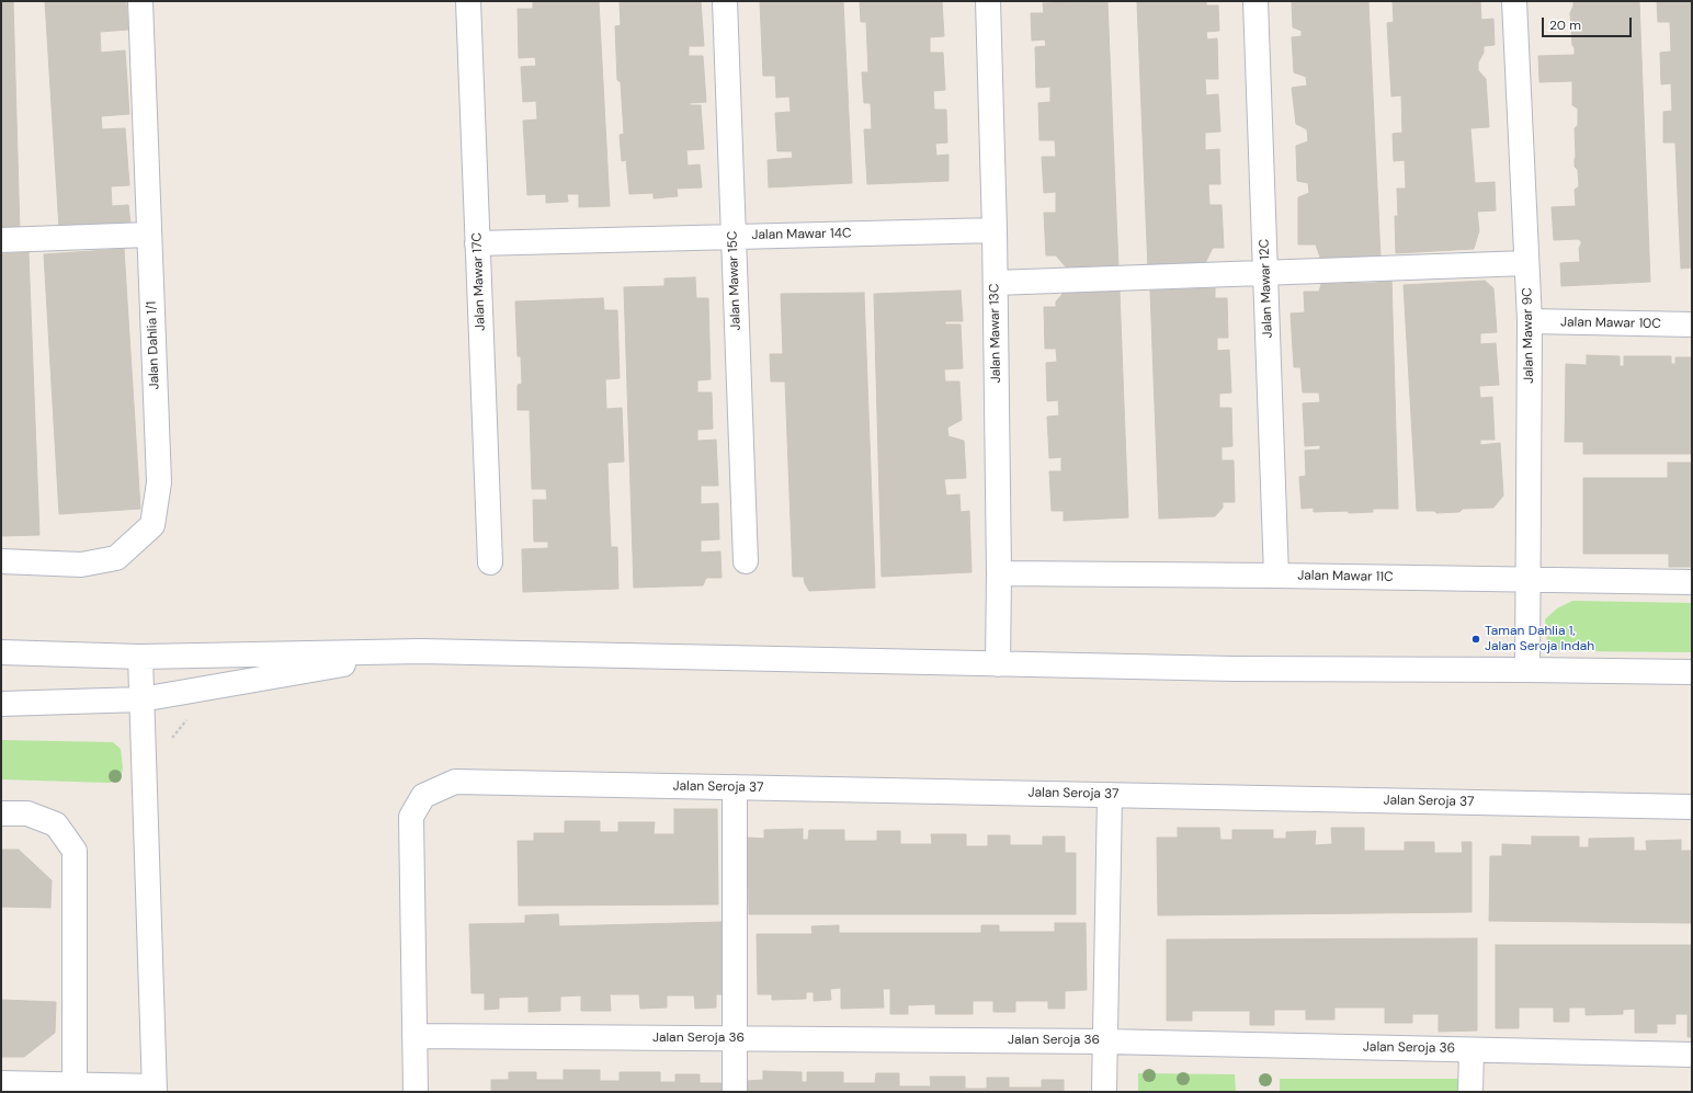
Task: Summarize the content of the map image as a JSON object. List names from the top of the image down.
{
  "streets": {
    "street": [
      "Jalan Mawar 14C",
      "Jalan Mawar 15C",
      "Jalan Mawar 17C",
      "Jalan Mawar 12C",
      "Jalan Mawar 10C",
      "Jalan Mawar 13C",
      "Jalan Mawar 9C",
      "Jalan Dahlia 1/1",
      "Jalan Mawar 11C",
      "Jalan Seroja 37",
      "Jalan Seroja 36"
    ]
  },
  "crossings": [
    ["Jalan Mawar 14C", "Jalan Mawar 15C"],
    ["Jalan Mawar 14C", "Jalan Mawar 17C"],
    ["Jalan Mawar 14C", "Jalan Mawar 13C"],
    ["Jalan Mawar 12C", "Jalan Mawar 11C"],
    ["Jalan Mawar 10C", "Jalan Mawar 9C"],
    ["Jalan Mawar 13C", "Jalan Mawar 11C"],
    ["Jalan Mawar 9C", "Jalan Mawar 11C"],
    ["Jalan Seroja 37", "Jalan Seroja 36"]
  ],
  "places": ["Taman Dahlia 1, Jalan Seroja Indah"],
  "scale_bar": "20 m"
}
